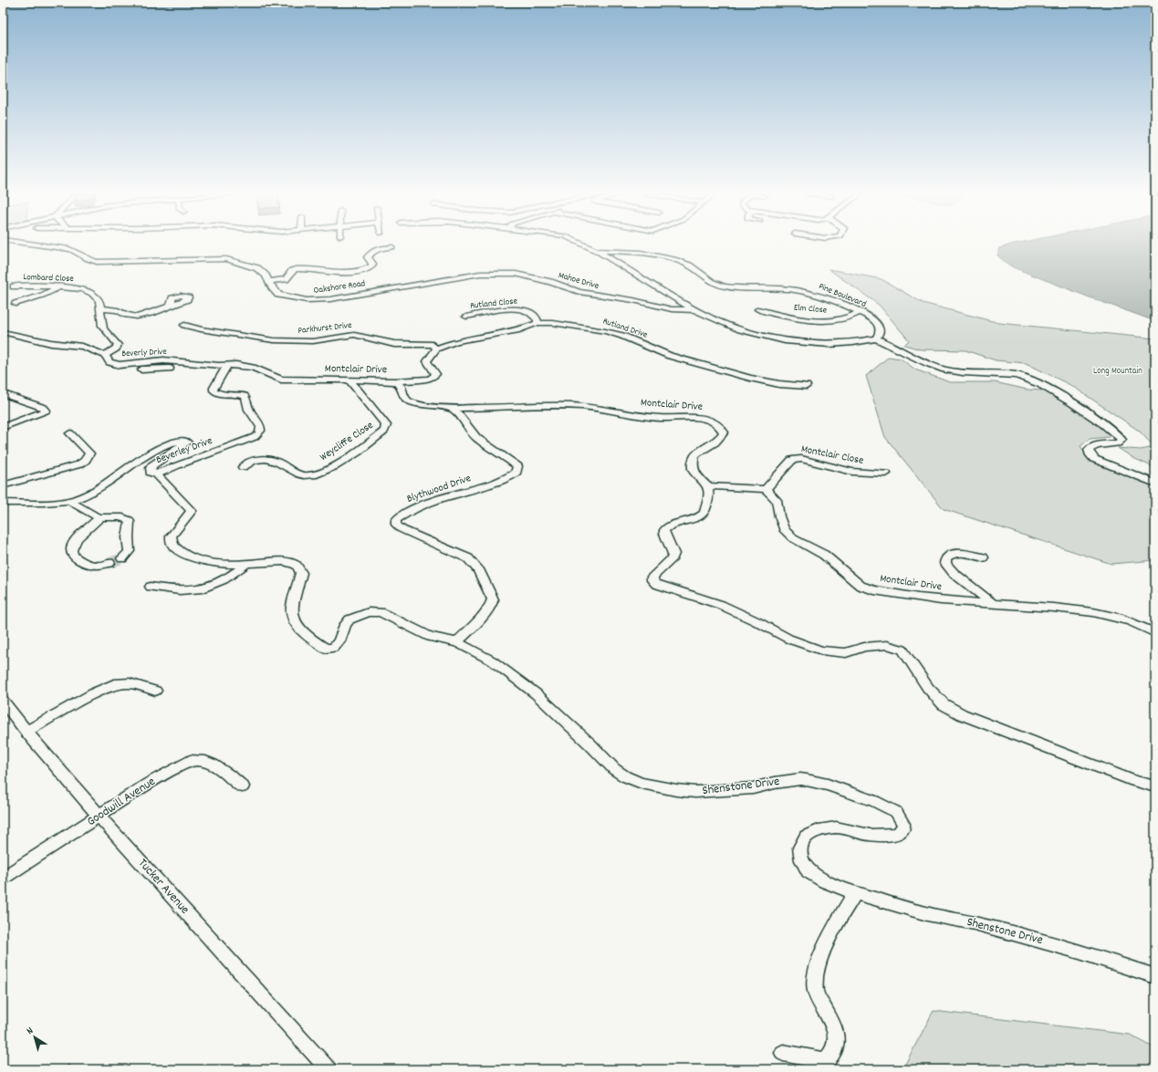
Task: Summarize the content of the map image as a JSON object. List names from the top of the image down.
{
  "streets": {
    "street": [
      "Lombard Close",
      "Mahoe Drive",
      "Oakshore Road",
      "Pine Boulevard",
      "Rutland Close",
      "Elm Close",
      "Parkhurst Drive",
      "Rutland Drive",
      "Beverly Drive",
      "Montclair Drive",
      "Weycliffe Close",
      "Beverley Drive",
      "Montclair Close",
      "Blythwood Drive",
      "Shenstone Drive",
      "Goodwill Avenue",
      "Tucker Avenue"
    ]
  },
  "crossings": [
    ["Lombard Close", "Beverly Drive"],
    ["Mahoe Drive", "Oakshore Road"],
    ["Mahoe Drive", "Pine Boulevard"],
    ["Pine Boulevard", "Elm Close"],
    ["Rutland Close", "Rutland Drive"],
    ["Parkhurst Drive", "Rutland Drive"],
    ["Beverly Drive", "Montclair Drive"],
    ["Beverly Drive", "Beverley Drive"],
    ["Montclair Drive", "Weycliffe Close"],
    ["Montclair Drive", "Beverley Drive"],
    ["Montclair Drive", "Montclair Close"],
    ["Montclair Drive", "Blythwood Drive"],
    ["Beverley Drive", "Shenstone Drive"],
    ["Blythwood Drive", "Shenstone Drive"],
    ["Goodwill Avenue", "Tucker Avenue"]
  ],
  "parks": ["Long Mountain"],
  "north": "top left"
}
